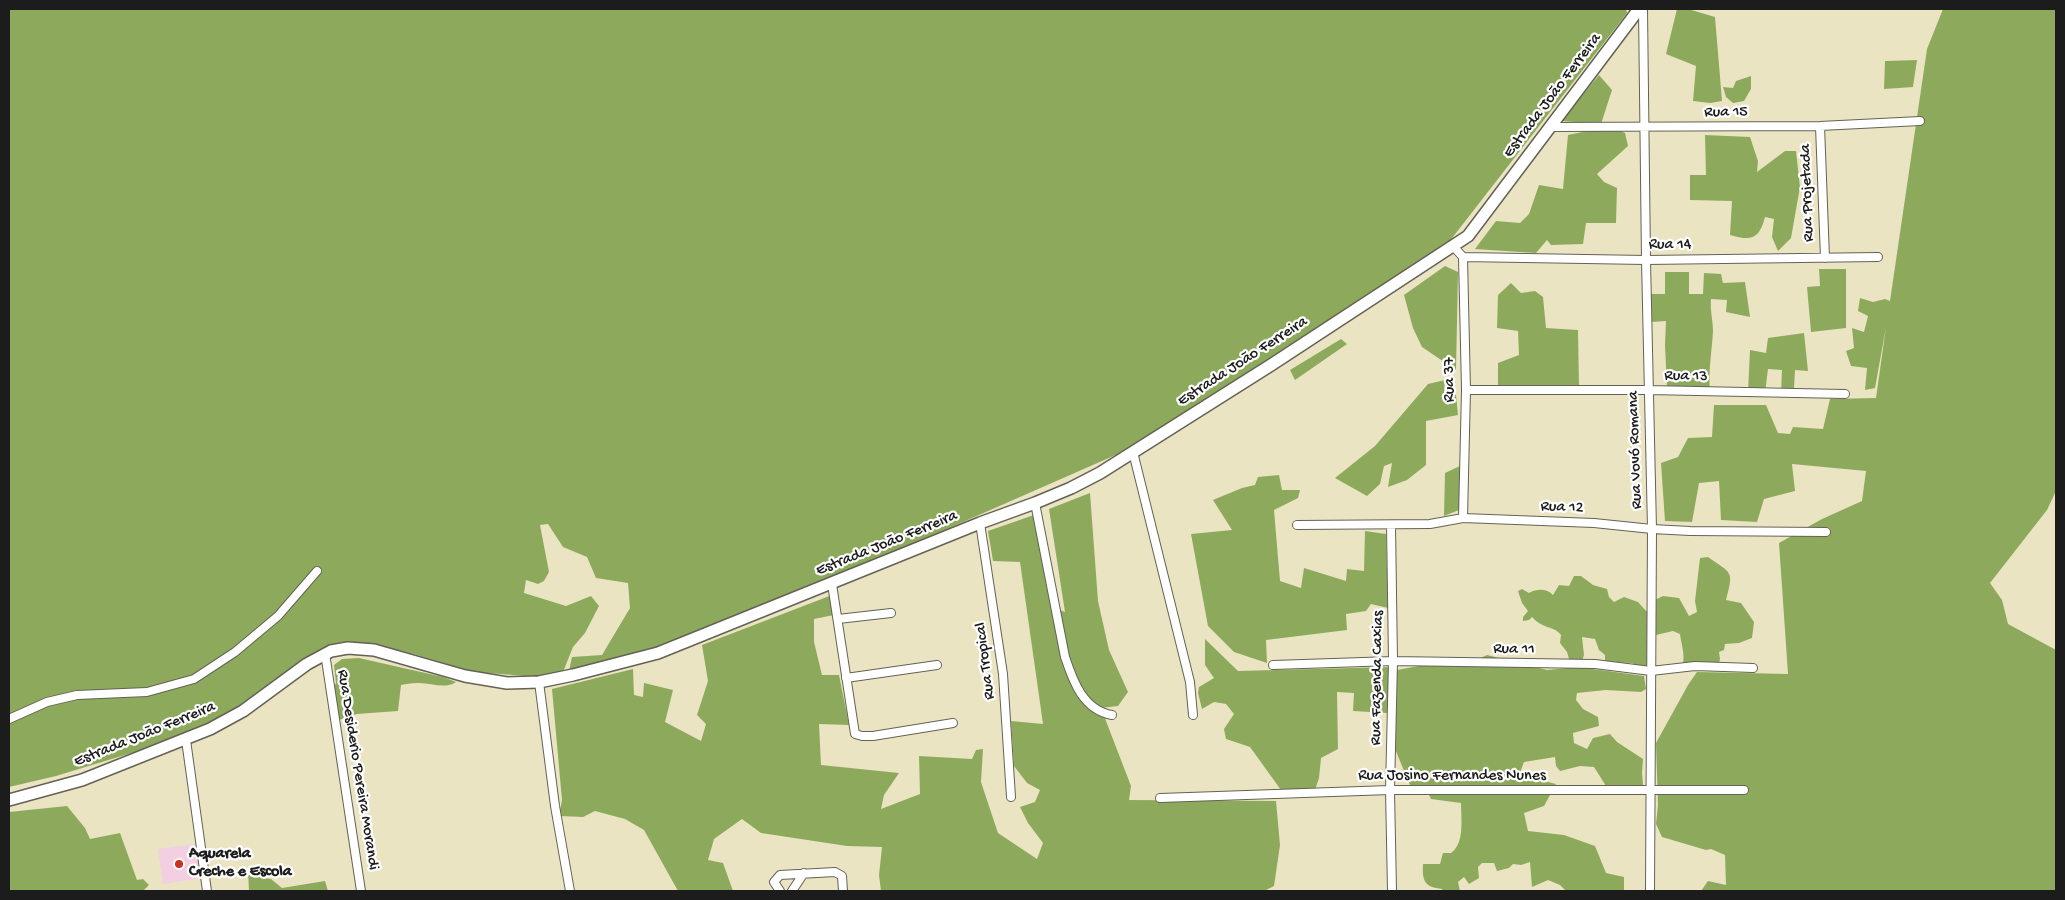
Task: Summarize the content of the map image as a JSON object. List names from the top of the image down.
{
  "streets": {
    "street": [
      "Estrada João Ferreira",
      "Rua 15",
      "Rua Projetada",
      "Rua 14",
      "Rua 13",
      "Rua 37",
      "Rua Vovó Romana",
      "Rua 12",
      "Rua 11",
      "Rua Tropical",
      "Rua Fazenda Caxias",
      "Rua Desiderio Pereira Morandi",
      "Rua Josino Fernandes Nunes"
    ]
  },
  "crossings": [
    ["Estrada João Ferreira", "Rua 15"],
    ["Estrada João Ferreira", "Rua Vovó Romana"],
    ["Estrada João Ferreira", "Rua Tropical"],
    ["Estrada João Ferreira", "Rua Desiderio Pereira Morandi"],
    ["Rua 15", "Rua Projetada"],
    ["Rua 15", "Rua Vovó Romana"],
    ["Rua Projetada", "Rua 14"],
    ["Rua 14", "Rua 37"],
    ["Rua 14", "Rua Vovó Romana"],
    ["Rua 13", "Rua 37"],
    ["Rua 13", "Rua Vovó Romana"],
    ["Rua 37", "Rua 12"],
    ["Rua Vovó Romana", "Rua 12"],
    ["Rua Vovó Romana", "Rua 11"],
    ["Rua Vovó Romana", "Rua Josino Fernandes Nunes"],
    ["Rua 12", "Rua Fazenda Caxias"],
    ["Rua 11", "Rua Fazenda Caxias"],
    ["Rua Fazenda Caxias", "Rua Josino Fernandes Nunes"]
  ],
  "places": ["Aquarela Creche e Escola"]
}
